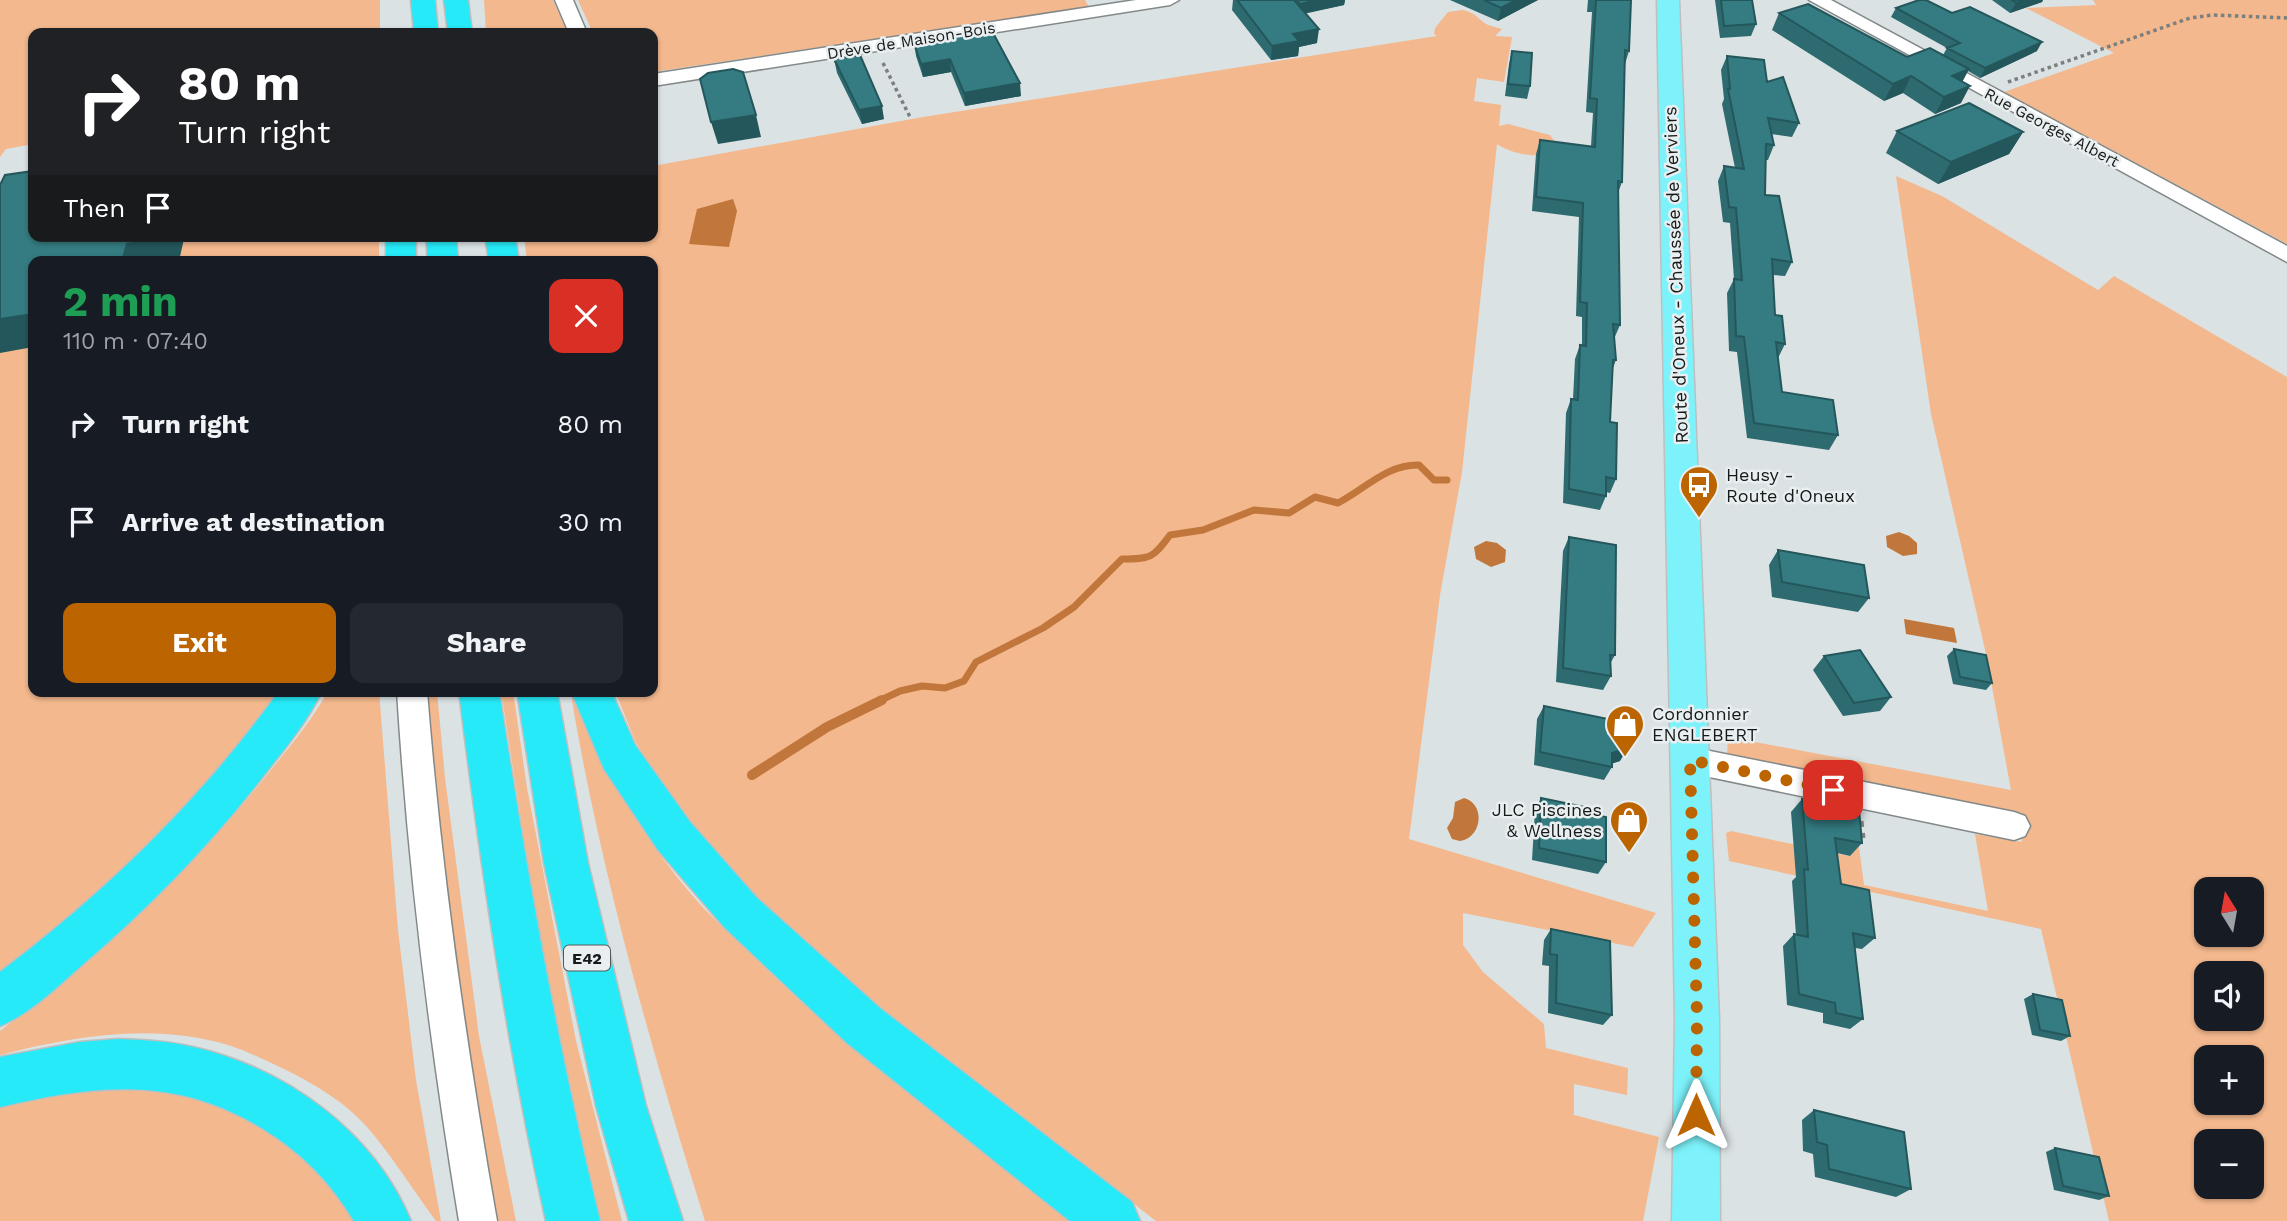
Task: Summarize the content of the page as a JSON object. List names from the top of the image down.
{
  "streets": {
    "highway": ["E42"],
    "main road": ["Route d'Oneux - Chaussée de Verviers"],
    "street": ["Drève de Maison-Bois", "Rue Georges Albert"]
  },
  "places": {
    "bus stop": ["Heusy - Route d'Oneux"],
    "shop": ["Cordonnier ENGLEBERT", "JLC Piscines & Wellness"]
  },
  "north": "top",
  "page": {
    "turn": ["80 m", "Turn right"],
    "then": "Then",
    "heading": ["2 min", "110 m · 07:40"],
    "list": [
      {
        "name": "Turn right",
        "value": "80 m"
      },
      {
        "name": "Arrive at destination",
        "value": "30 m"
      }
    ],
    "buttons": ["Exit", "Share"],
    "map_buttons": ["+", "−"]
  }
}
